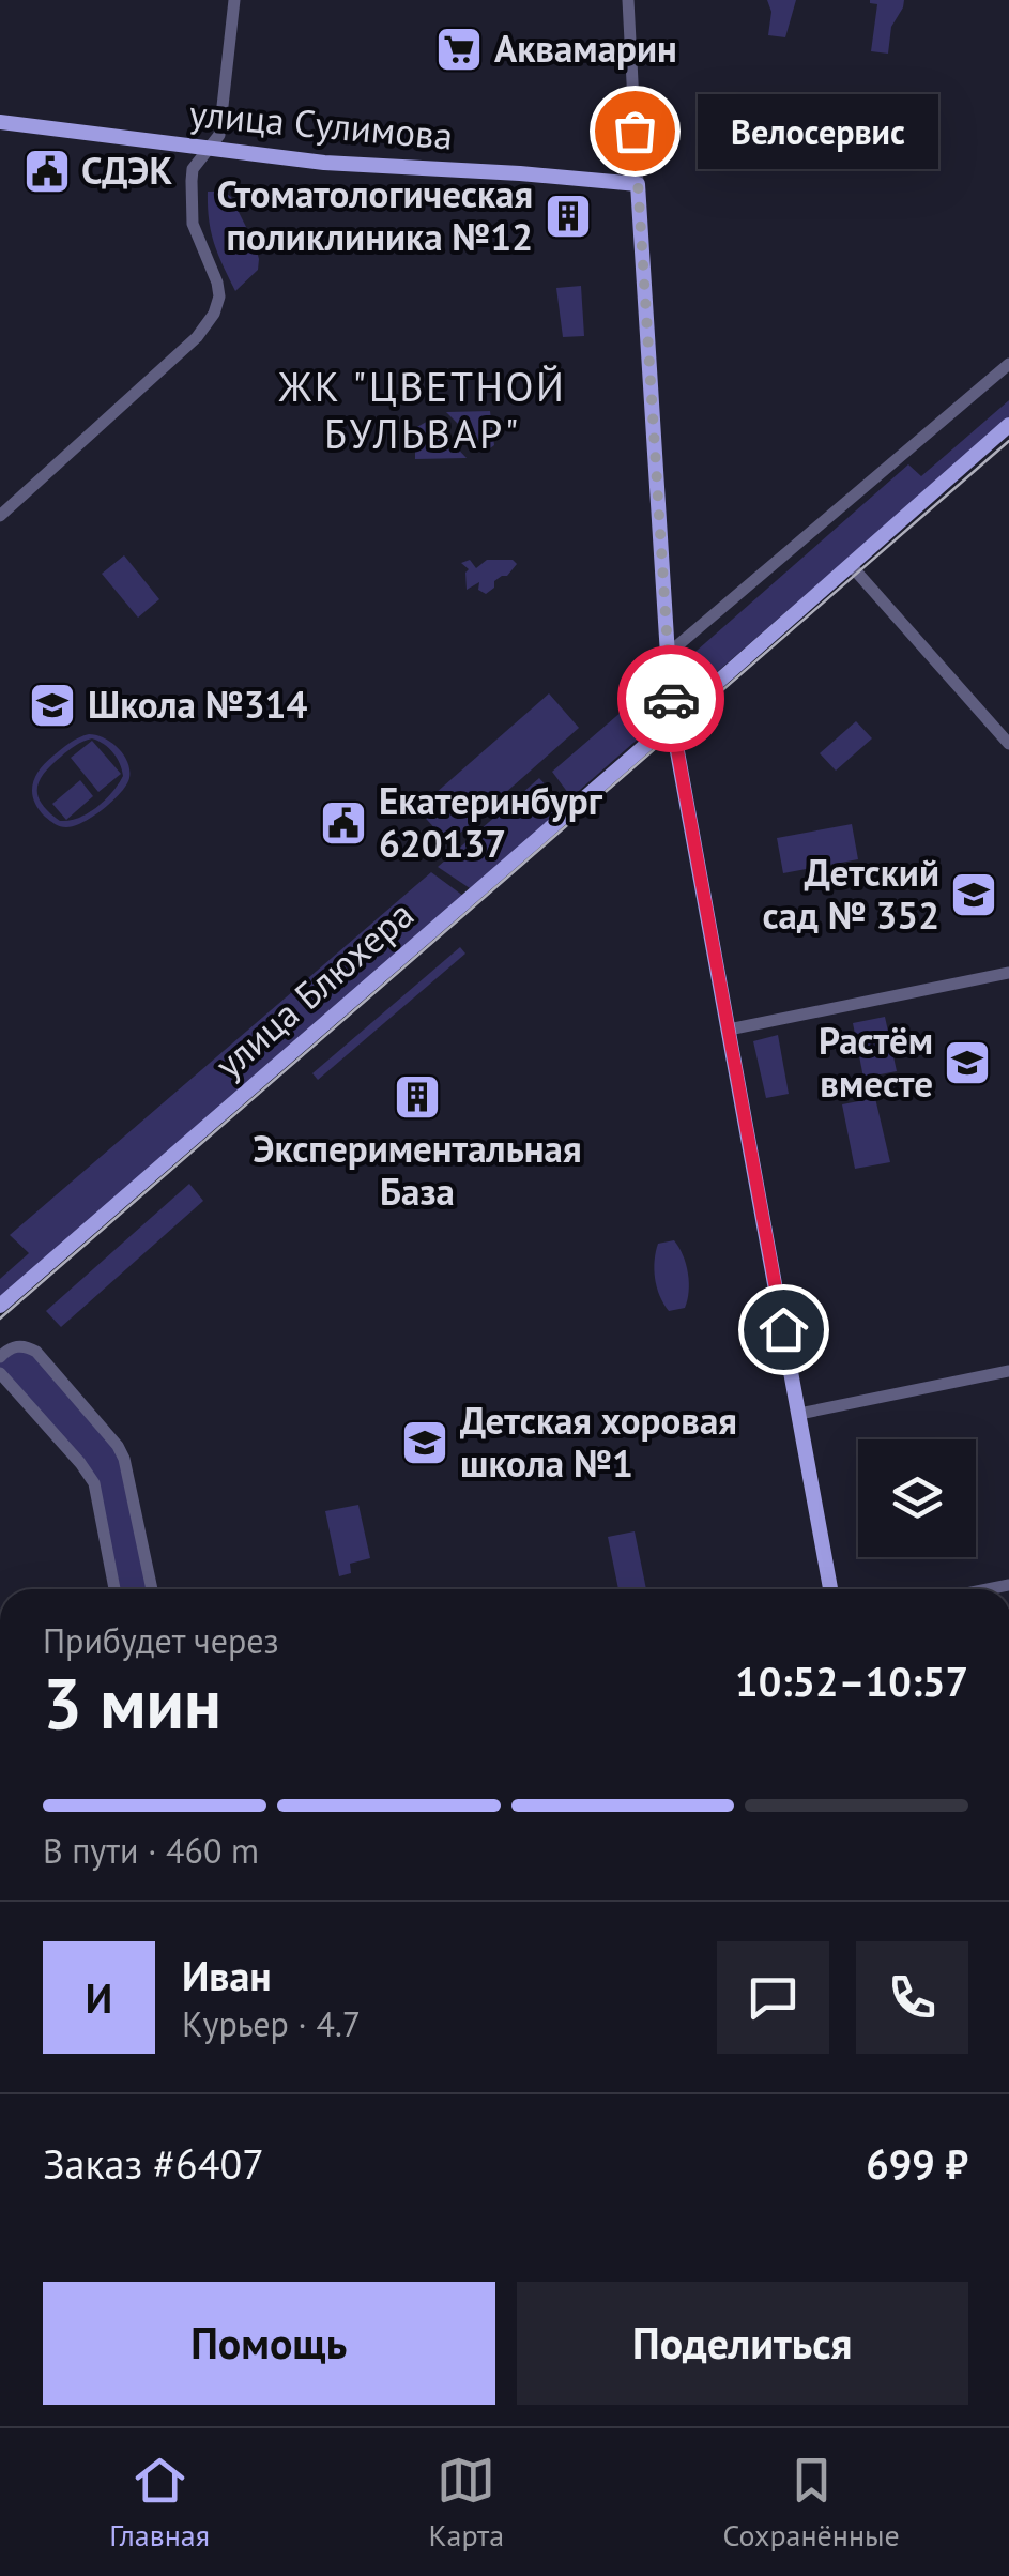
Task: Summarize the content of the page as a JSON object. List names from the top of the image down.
{
  "streets": {
    "main road": ["улица Сулимова", "улица Блюхера"]
  },
  "districts": ["ЖК \"ЦВЕТНОЙ БУЛЬВАР\""],
  "places": {
    "supermarket": ["Аквамарин"],
    "other": ["Велосервис"],
    "public building": ["СДЭК", "Екатеринбург 620137"],
    "building": ["Стоматологическая поликлиника №12", "Экспериментальная База"],
    "school or university": [
      "Школа №314",
      "Детский сад № 352",
      "Растём вместе",
      "Детская хоровая школа №1"
    ]
  },
  "page": {
    "bubble": "Велосервис",
    "heading": ["3 мин", "Прибудет через", "10:52–10:57"],
    "panel": [
      "Иван",
      "Курьер · 4.7",
      "Заказ #6407",
      "699 ₽"
    ],
    "bar": "В пути · 460 m",
    "round": "И",
    "buttons": ["Помощь", "Поделиться"],
    "tabs": ["Главная", "Карта", "Сохранённые"]
  }
}
